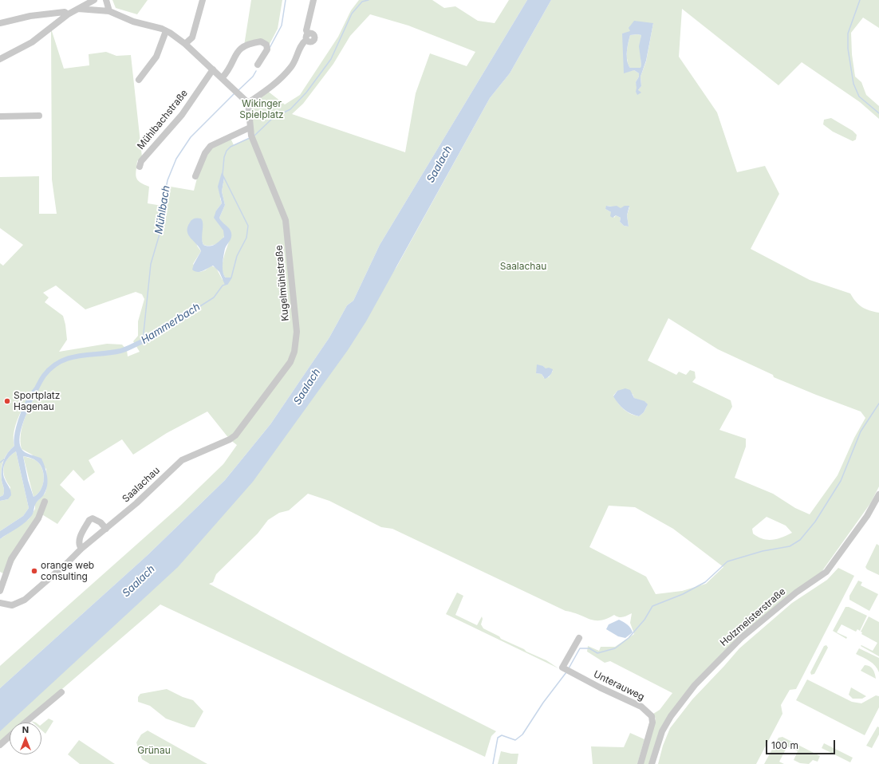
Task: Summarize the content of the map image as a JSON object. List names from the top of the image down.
{
  "streets": {
    "street": [
      "Mühlbachstraße",
      "Kugelmühlstraße",
      "Saalachau",
      "Holzmeisterstraße",
      "Unterauweg"
    ]
  },
  "crossings": [
    ["Kugelmühlstraße", "Saalachau"]
  ],
  "water": ["Saalach", "Mühlbach", "Hammerbach"],
  "parks": ["Wikinger Spielplatz", "Saalachau", "Grünau"],
  "places": ["Sportplatz Hagenau", "orange web consulting"],
  "scale_bar": "100 m",
  "north": "top"
}
